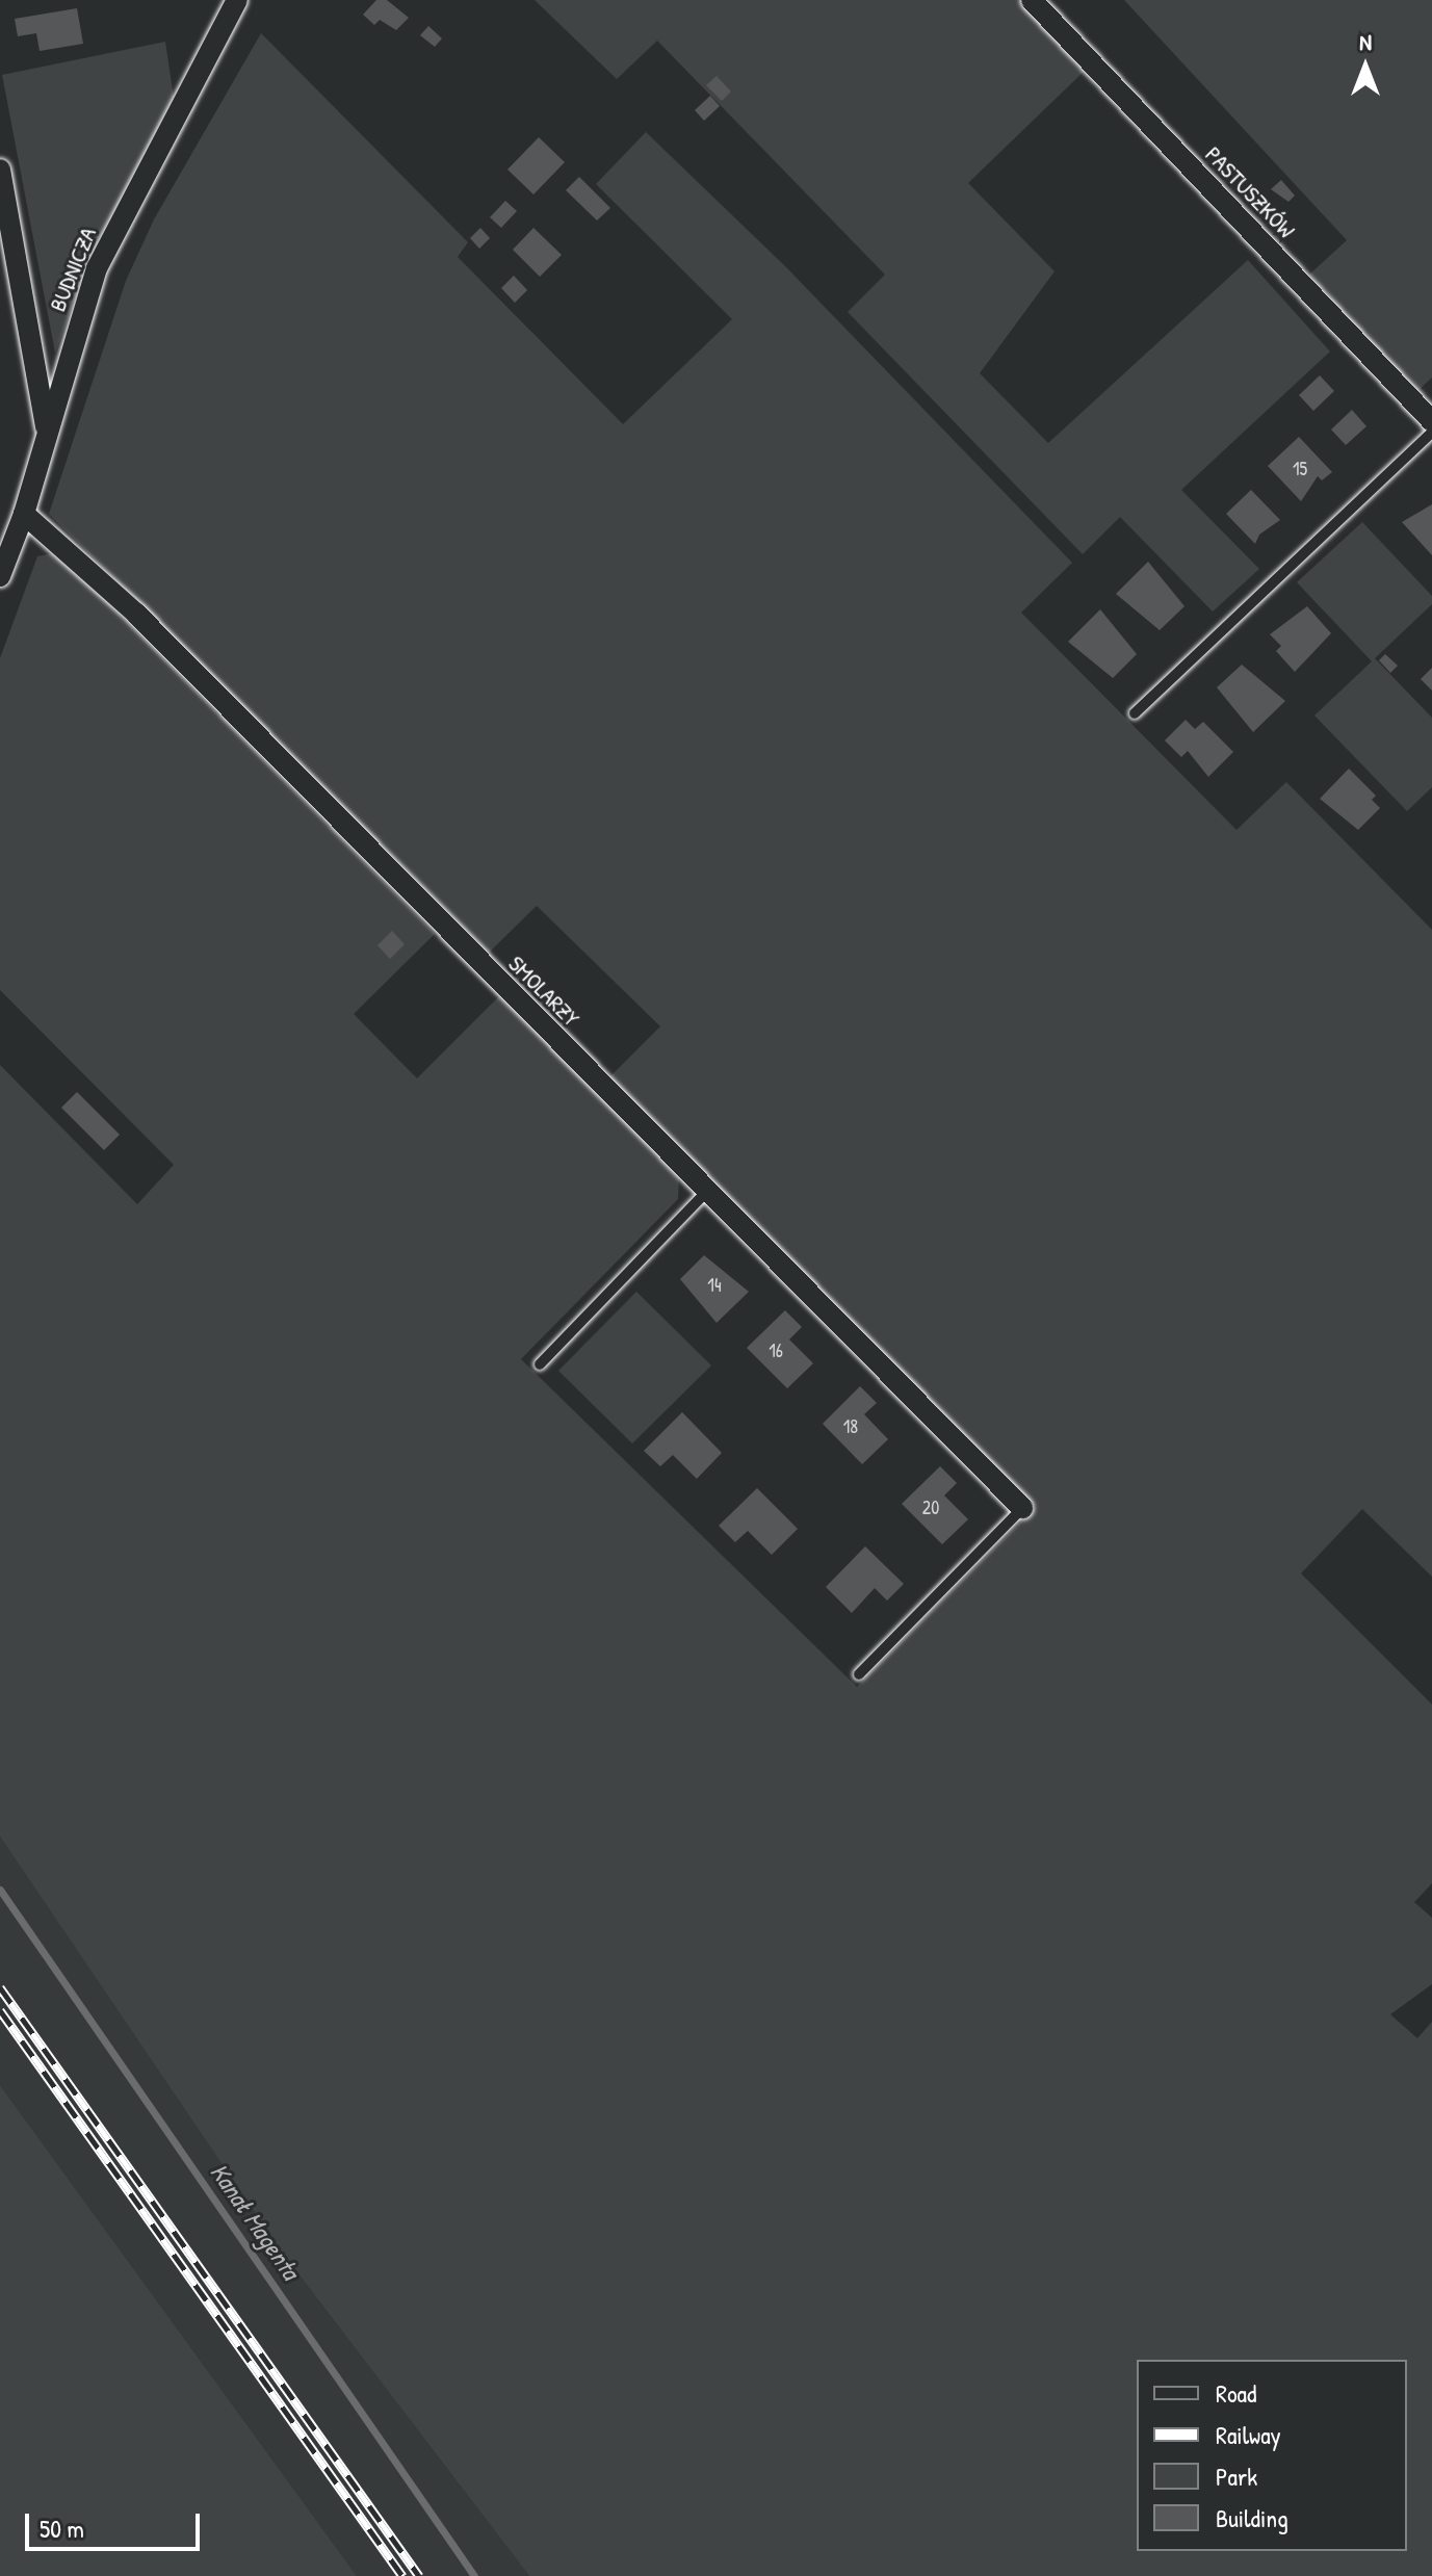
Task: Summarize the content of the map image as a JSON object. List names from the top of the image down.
{
  "streets": {
    "street": ["PASTUSZKÓW", "BUDNICZA", "SMOLARZY"]
  },
  "crossings": [
    ["BUDNICZA", "SMOLARZY"]
  ],
  "water": ["Kanał Magenta"],
  "house_numbers": [
    "15",
    "14",
    "16",
    "18",
    "20"
  ],
  "legend": [
    "Road",
    "Railway",
    "Park",
    "Building"
  ],
  "scale_bar": "50 m",
  "north": "top"
}
